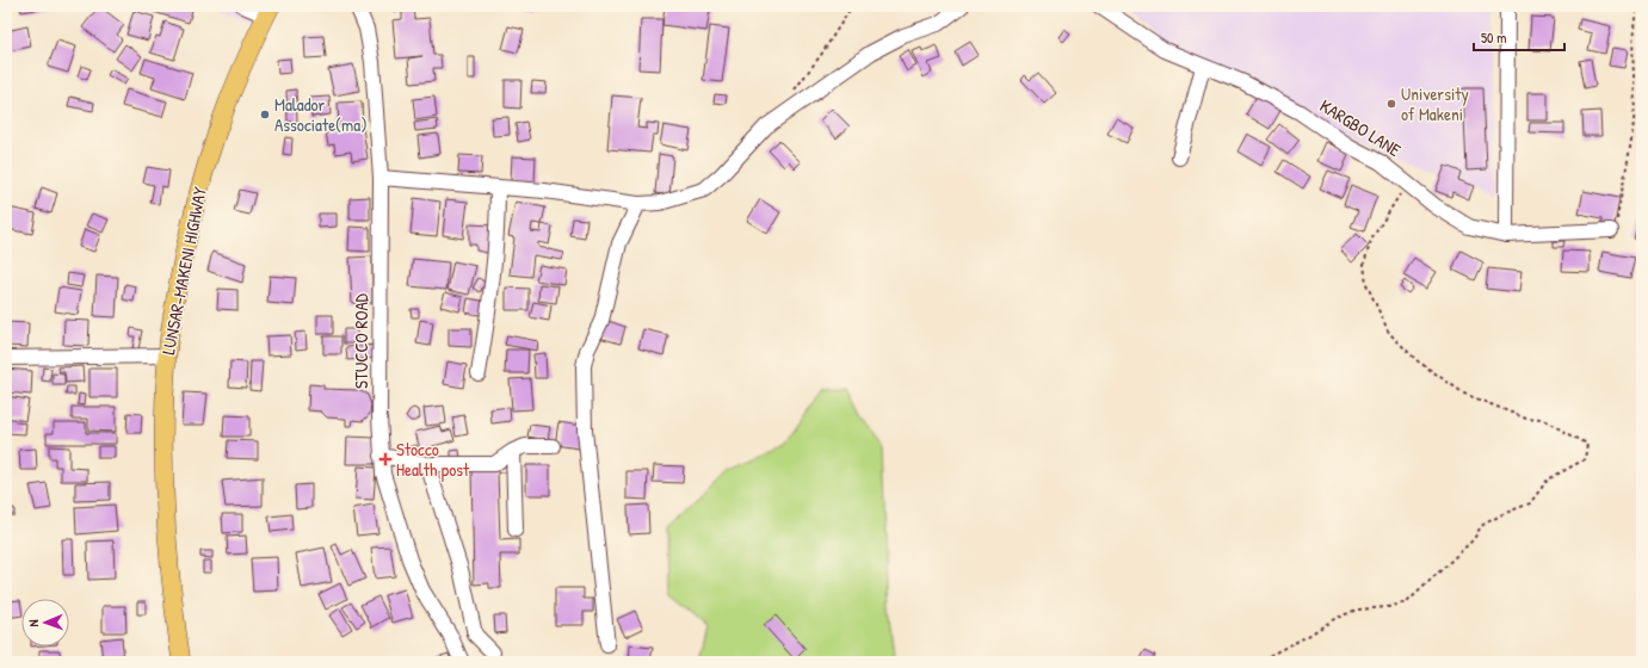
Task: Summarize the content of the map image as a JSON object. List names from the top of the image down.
{
  "streets": {
    "main road": ["LUNSAR-MAKENI HIGHWAY"],
    "street": ["KARGBO LANE", "STUCCO ROAD"]
  },
  "places": {
    "other": ["University of Makeni", "Malador Associate(ma)"],
    "health": ["Stocco Health post"]
  },
  "scale_bar": "50 m",
  "north": "left"
}
